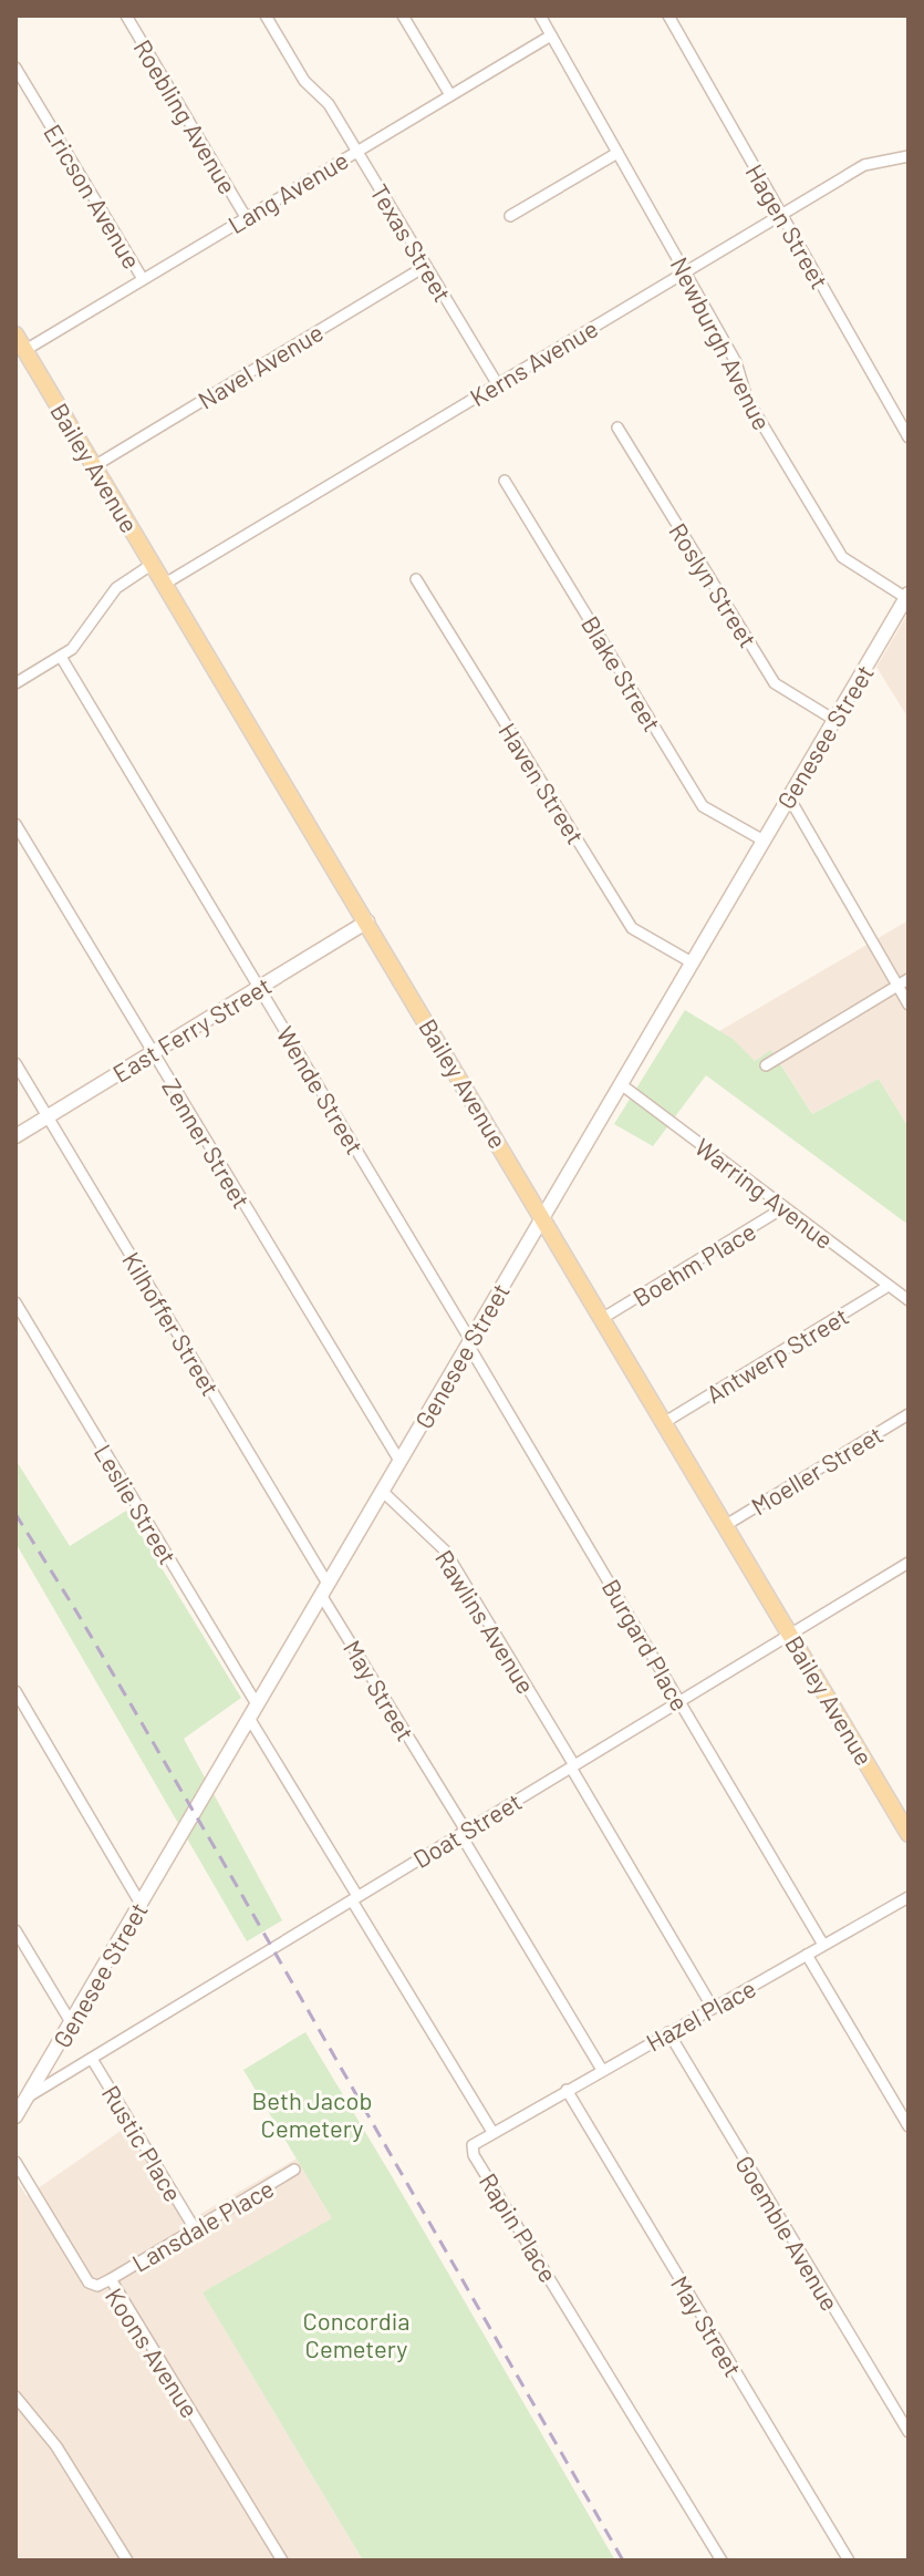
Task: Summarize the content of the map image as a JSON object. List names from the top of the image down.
{
  "streets": {
    "main road": ["Bailey Avenue", "Genesee Street", "East Ferry Street"],
    "street": [
      "Roebling Avenue",
      "Lang Avenue",
      "Ericson Avenue",
      "Hagen Street",
      "Texas Street",
      "Newburgh Avenue",
      "Kerns Avenue",
      "Navel Avenue",
      "Roslyn Street",
      "Blake Street",
      "Haven Street",
      "Wende Street",
      "Zenner Street",
      "Warring Avenue",
      "Boehm Place",
      "Kilhoffer Street",
      "Antwerp Street",
      "Moeller Street",
      "Leslie Street",
      "Rawlins Avenue",
      "Burgard Place",
      "May Street",
      "Doat Street",
      "Hazel Place",
      "Rustic Place",
      "Lansdale Place",
      "Rapin Place",
      "Goemble Avenue",
      "Koons Avenue"
    ]
  },
  "crossings": [
    ["Roebling Avenue", "Lang Avenue"],
    ["Lang Avenue", "Ericson Avenue"],
    ["Lang Avenue", "Texas Street"],
    ["Lang Avenue", "Newburgh Avenue"],
    ["Lang Avenue", "Bailey Avenue"],
    ["Hagen Street", "Kerns Avenue"],
    ["Texas Street", "Kerns Avenue"],
    ["Texas Street", "Navel Avenue"],
    ["Newburgh Avenue", "Kerns Avenue"],
    ["Newburgh Avenue", "Genesee Street"],
    ["Kerns Avenue", "Bailey Avenue"],
    ["Navel Avenue", "Bailey Avenue"],
    ["Bailey Avenue", "Genesee Street"],
    ["Bailey Avenue", "East Ferry Street"],
    ["Bailey Avenue", "Boehm Place"],
    ["Bailey Avenue", "Antwerp Street"],
    ["Bailey Avenue", "Moeller Street"],
    ["Bailey Avenue", "Doat Street"],
    ["Roslyn Street", "Genesee Street"],
    ["Blake Street", "Genesee Street"],
    ["Genesee Street", "Haven Street"],
    ["Genesee Street", "Wende Street"],
    ["Genesee Street", "Zenner Street"],
    ["Genesee Street", "Warring Avenue"],
    ["Genesee Street", "Kilhoffer Street"],
    ["Genesee Street", "Leslie Street"],
    ["Genesee Street", "Rawlins Avenue"],
    ["Genesee Street", "Burgard Place"],
    ["Genesee Street", "May Street"],
    ["Genesee Street", "Doat Street"],
    ["Genesee Street", "Rapin Place"],
    ["East Ferry Street", "Wende Street"],
    ["East Ferry Street", "Zenner Street"],
    ["East Ferry Street", "Kilhoffer Street"],
    ["Wende Street", "Burgard Place"],
    ["Warring Avenue", "Boehm Place"],
    ["Warring Avenue", "Antwerp Street"],
    ["Kilhoffer Street", "May Street"],
    ["Leslie Street", "Rapin Place"],
    ["Rawlins Avenue", "Doat Street"],
    ["Burgard Place", "Doat Street"],
    ["Burgard Place", "Hazel Place"],
    ["May Street", "Doat Street"],
    ["May Street", "Hazel Place"],
    ["Doat Street", "Rustic Place"],
    ["Doat Street", "Rapin Place"],
    ["Hazel Place", "Rapin Place"],
    ["Hazel Place", "Goemble Avenue"],
    ["Rustic Place", "Lansdale Place"],
    ["Lansdale Place", "Koons Avenue"]
  ],
  "parks": ["Beth Jacob Cemetery", "Concordia Cemetery"]
}
